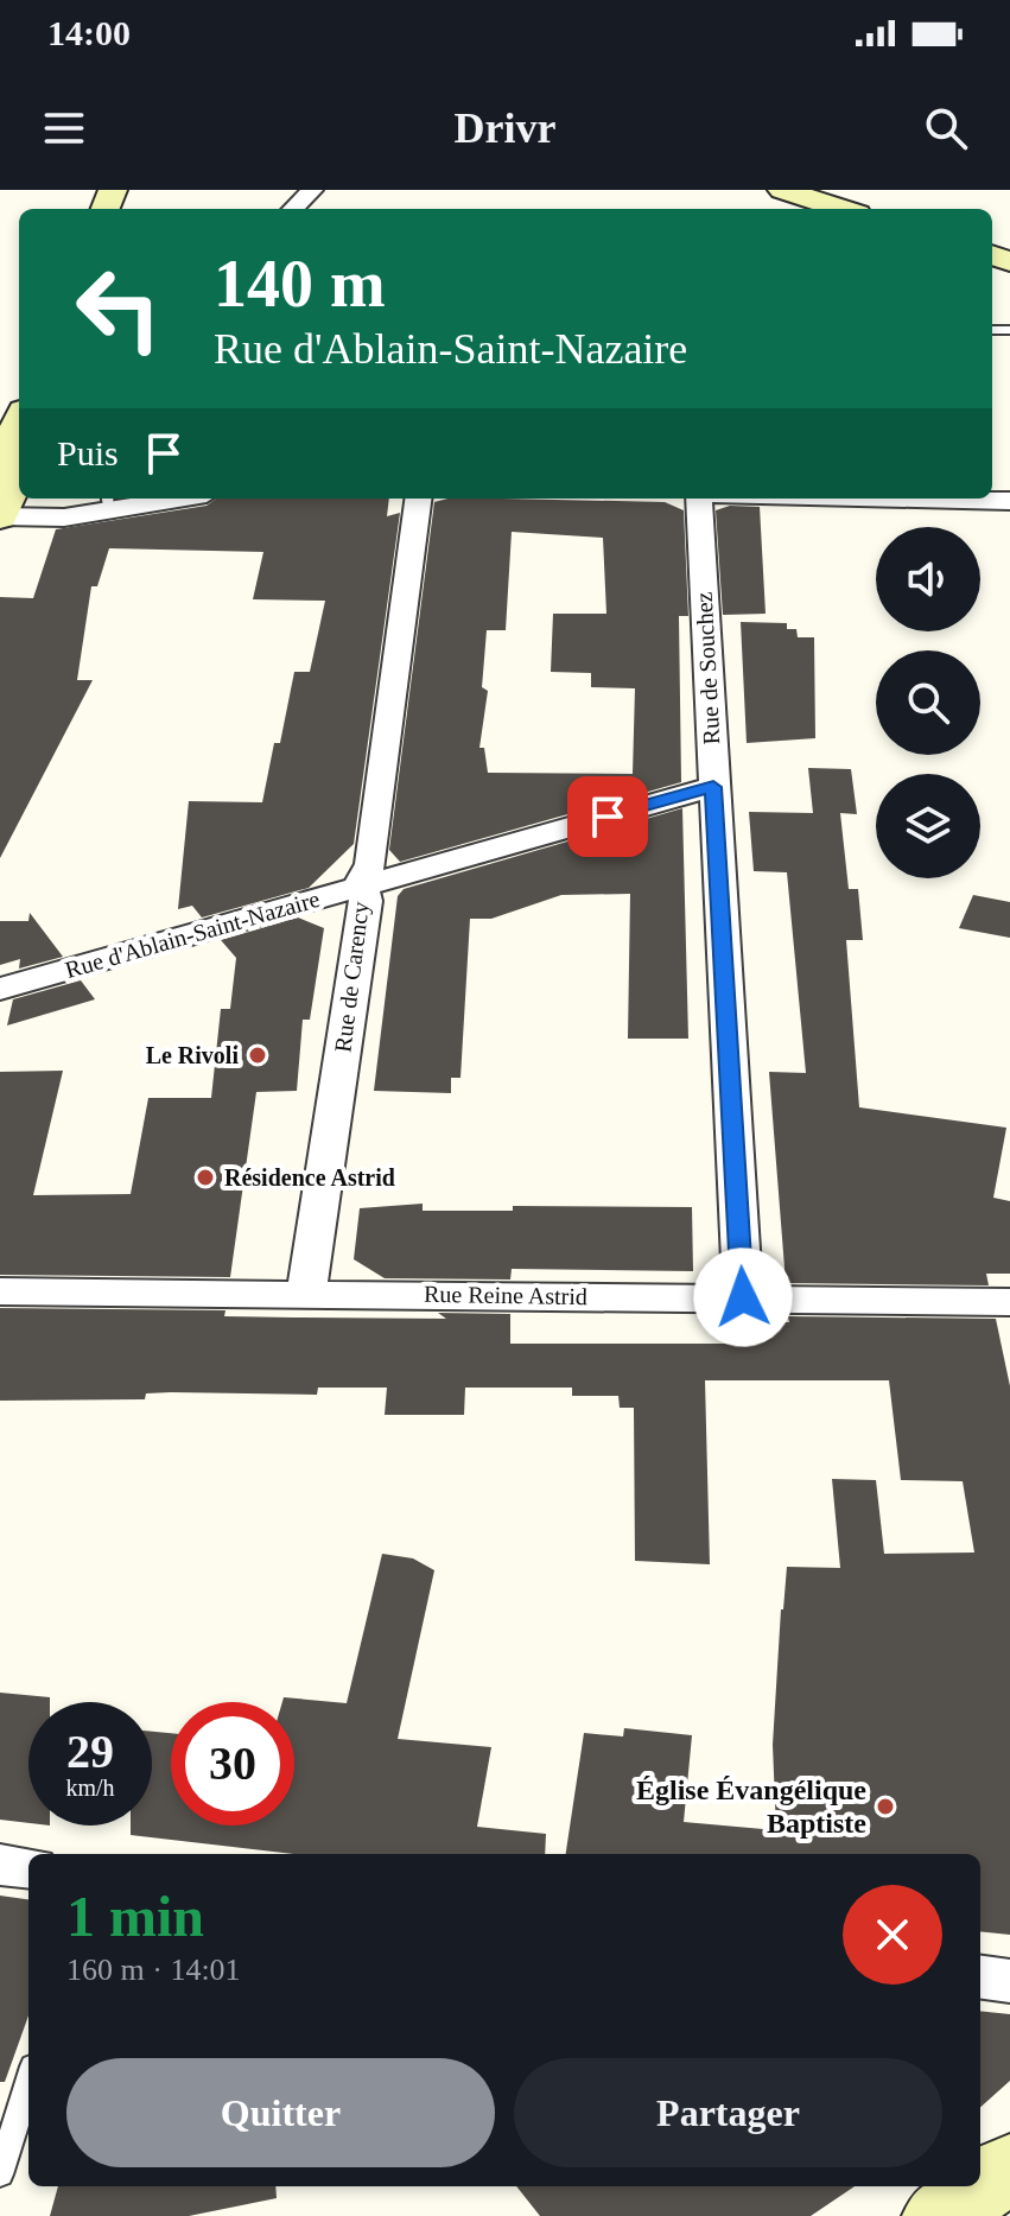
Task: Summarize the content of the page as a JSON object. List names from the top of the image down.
{
  "streets": {
    "street": [
      "Rue de Souchez",
      "Rue d'Ablain-Saint-Nazaire",
      "Rue de Carency",
      "Rue Reine Astrid"
    ]
  },
  "crossings": [
    ["Rue de Souchez", "Rue d'Ablain-Saint-Nazaire"],
    ["Rue de Souchez", "Rue Reine Astrid"],
    ["Rue d'Ablain-Saint-Nazaire", "Rue de Carency"],
    ["Rue de Carency", "Rue Reine Astrid"]
  ],
  "places": ["Le Rivoli", "Résidence Astrid", "Église Évangélique Baptiste"],
  "page": {
    "status": "14:00",
    "header": "Drivr",
    "turn": ["140 m", "Rue d'Ablain-Saint-Nazaire"],
    "then": "Puis",
    "speed": "29 km/h",
    "limit": "30",
    "heading": ["1 min", "160 m · 14:01"],
    "buttons": ["Quitter", "Partager"]
  }
}
